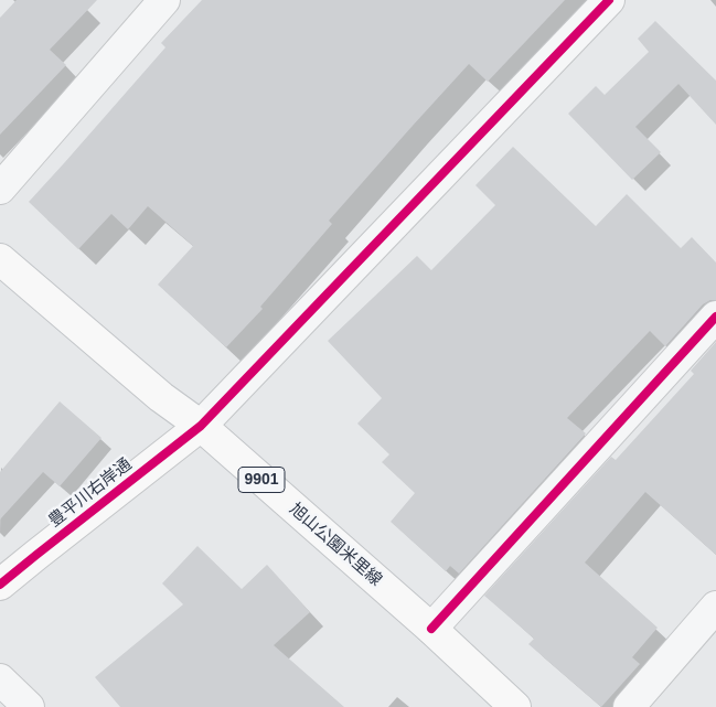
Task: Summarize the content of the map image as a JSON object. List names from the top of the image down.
{
  "streets": {
    "main road": ["9901", "豊平川右岸通", "旭山公園米里線"]
  },
  "crossings": [
    ["豊平川右岸通", "旭山公園米里線"]
  ]
}
